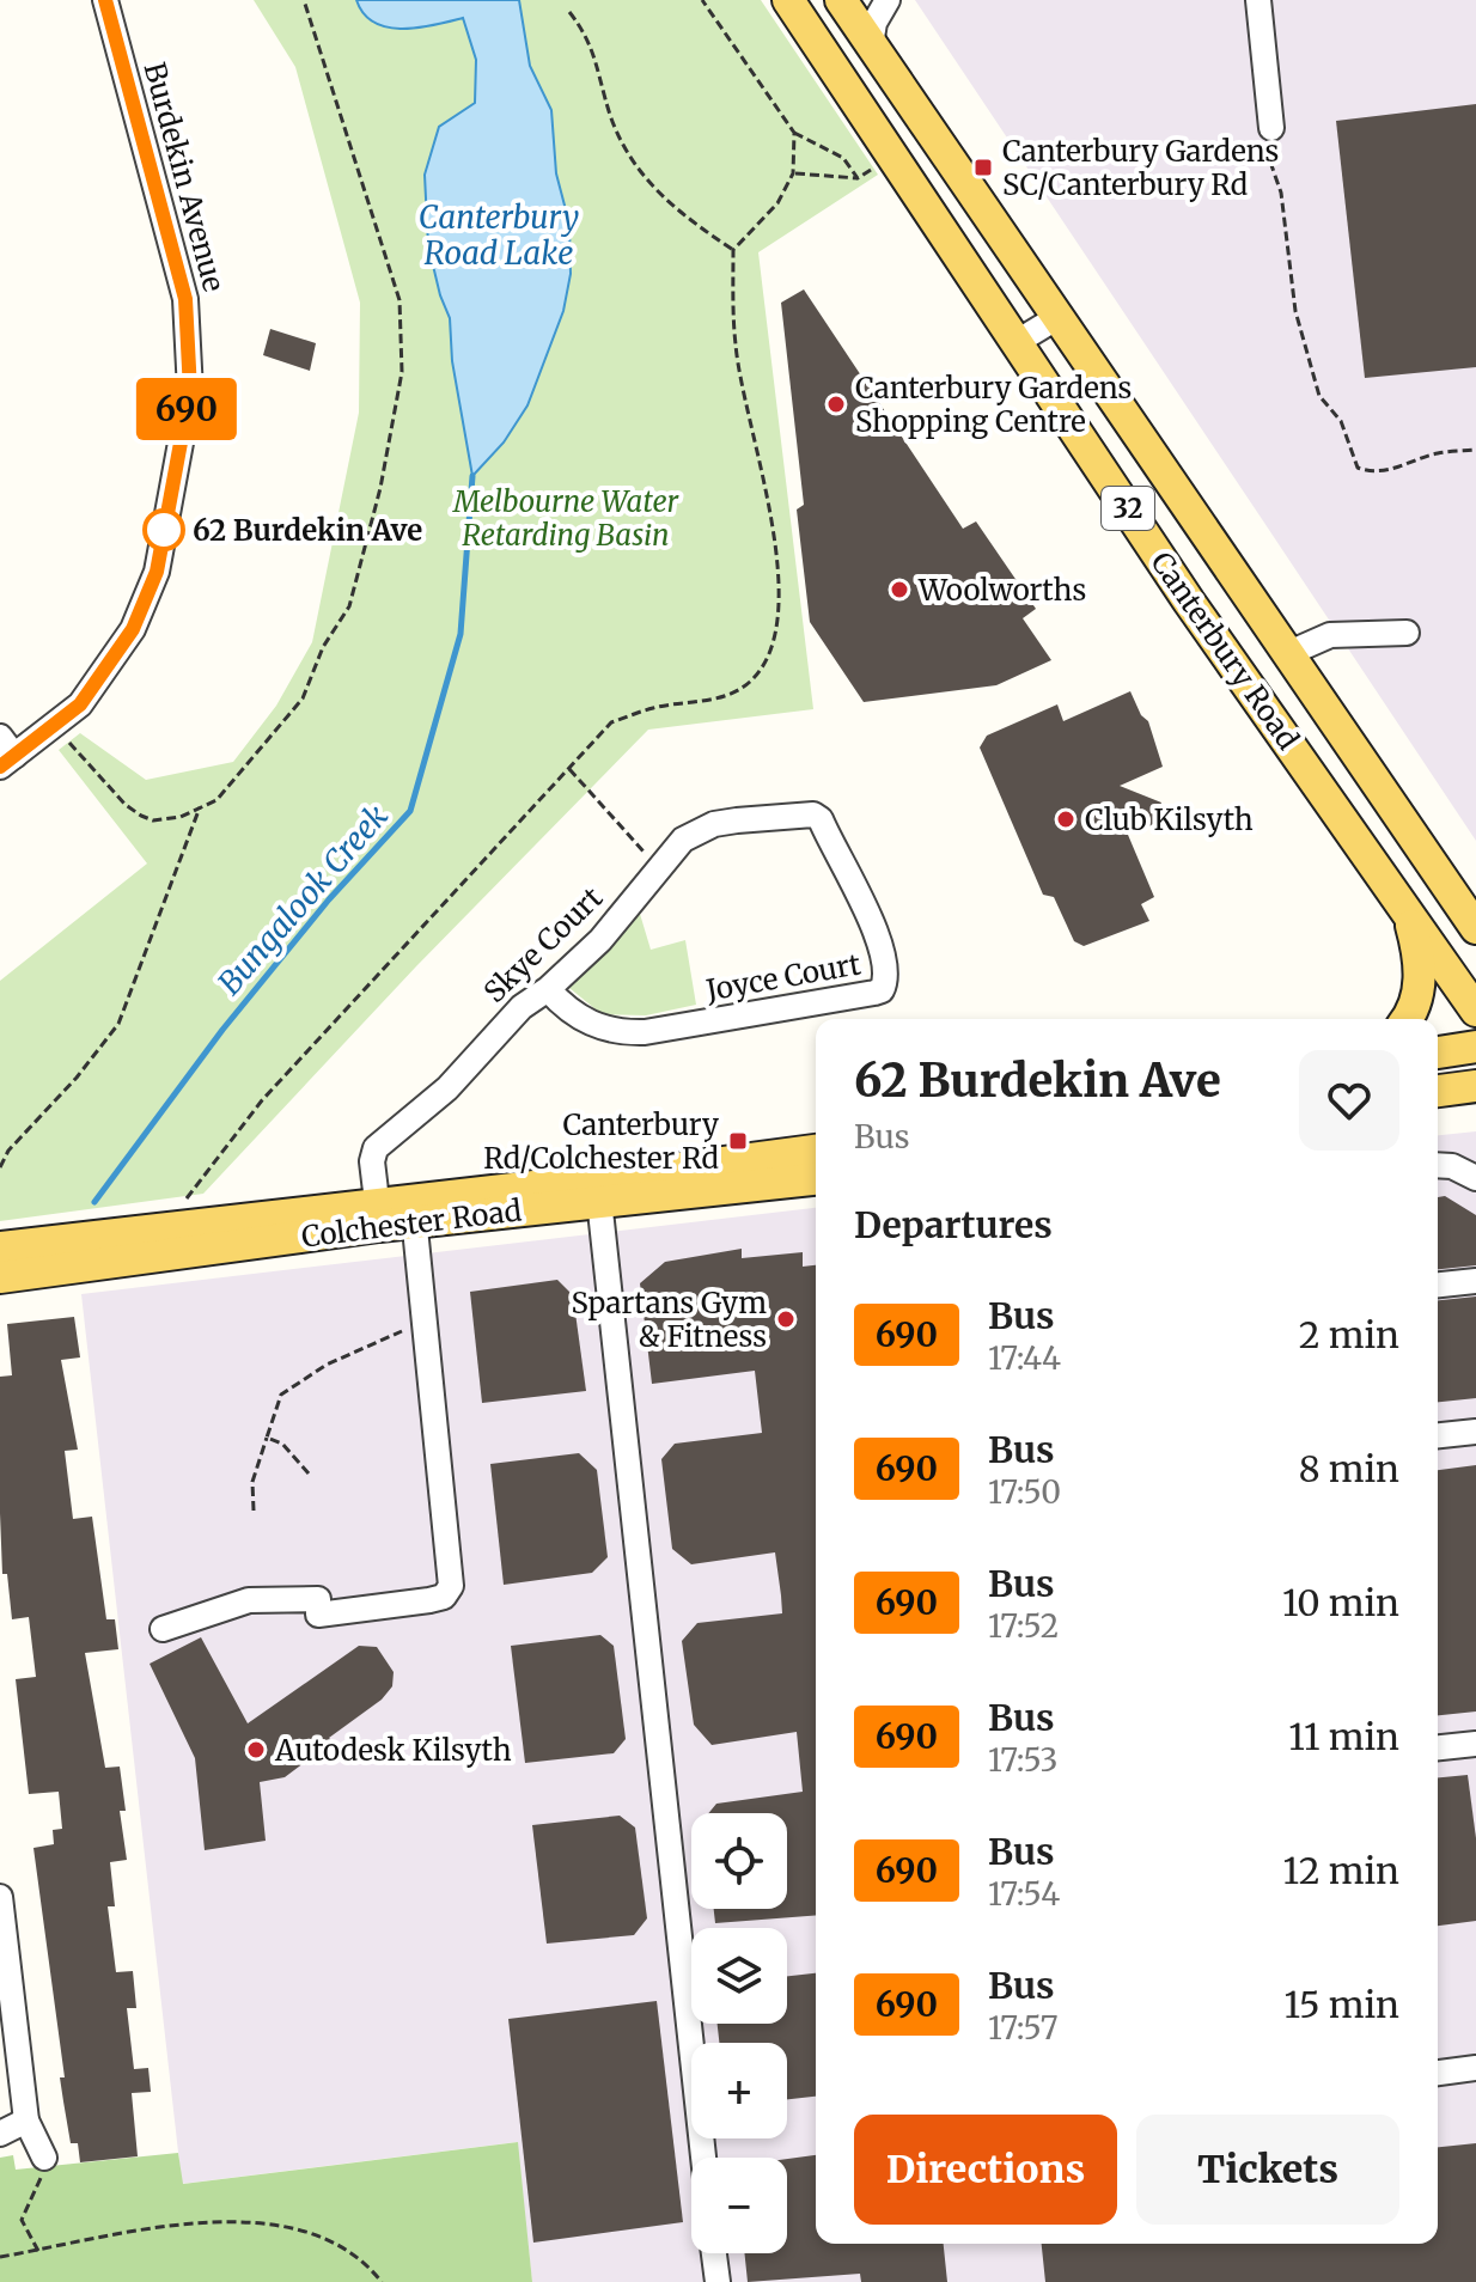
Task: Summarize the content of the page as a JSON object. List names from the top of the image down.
{
  "streets": {
    "main road": ["32", "Canterbury Road", "Colchester Road"],
    "street": ["Burdekin Avenue", "Skye Court", "Joyce Court"]
  },
  "crossings": [
    ["Skye Court", "Joyce Court"],
    ["Skye Court", "Colchester Road"]
  ],
  "water": ["Canterbury Road Lake", "Bungalook Creek"],
  "parks": ["Melbourne Water Retarding Basin"],
  "places": {
    "transit": ["Canterbury Gardens SC/Canterbury Rd", "Canterbury Rd/Colchester Rd"],
    "other": [
      "Canterbury Gardens Shopping Centre",
      "62 Burdekin Ave",
      "Woolworths",
      "Club Kilsyth",
      "Spartans Gym & Fitness",
      "Autodesk Kilsyth"
    ]
  },
  "lines": ["bus line 690"],
  "page": {
    "on_map": "690",
    "heading": [
      ["62 Burdekin Ave", "Bus"],
      "Departures"
    ],
    "list": [
      {
        "mark": "690",
        "name": "Bus",
        "note": "17:44",
        "value": "2 min"
      },
      {
        "mark": "690",
        "name": "Bus",
        "note": "17:50",
        "value": "8 min"
      },
      {
        "mark": "690",
        "name": "Bus",
        "note": "17:52",
        "value": "10 min"
      },
      {
        "mark": "690",
        "name": "Bus",
        "note": "17:53",
        "value": "11 min"
      },
      {
        "mark": "690",
        "name": "Bus",
        "note": "17:54",
        "value": "12 min"
      },
      {
        "mark": "690",
        "name": "Bus",
        "note": "17:57",
        "value": "15 min"
      }
    ],
    "map_buttons": ["+", "−"],
    "buttons": ["Directions", "Tickets"]
  }
}
